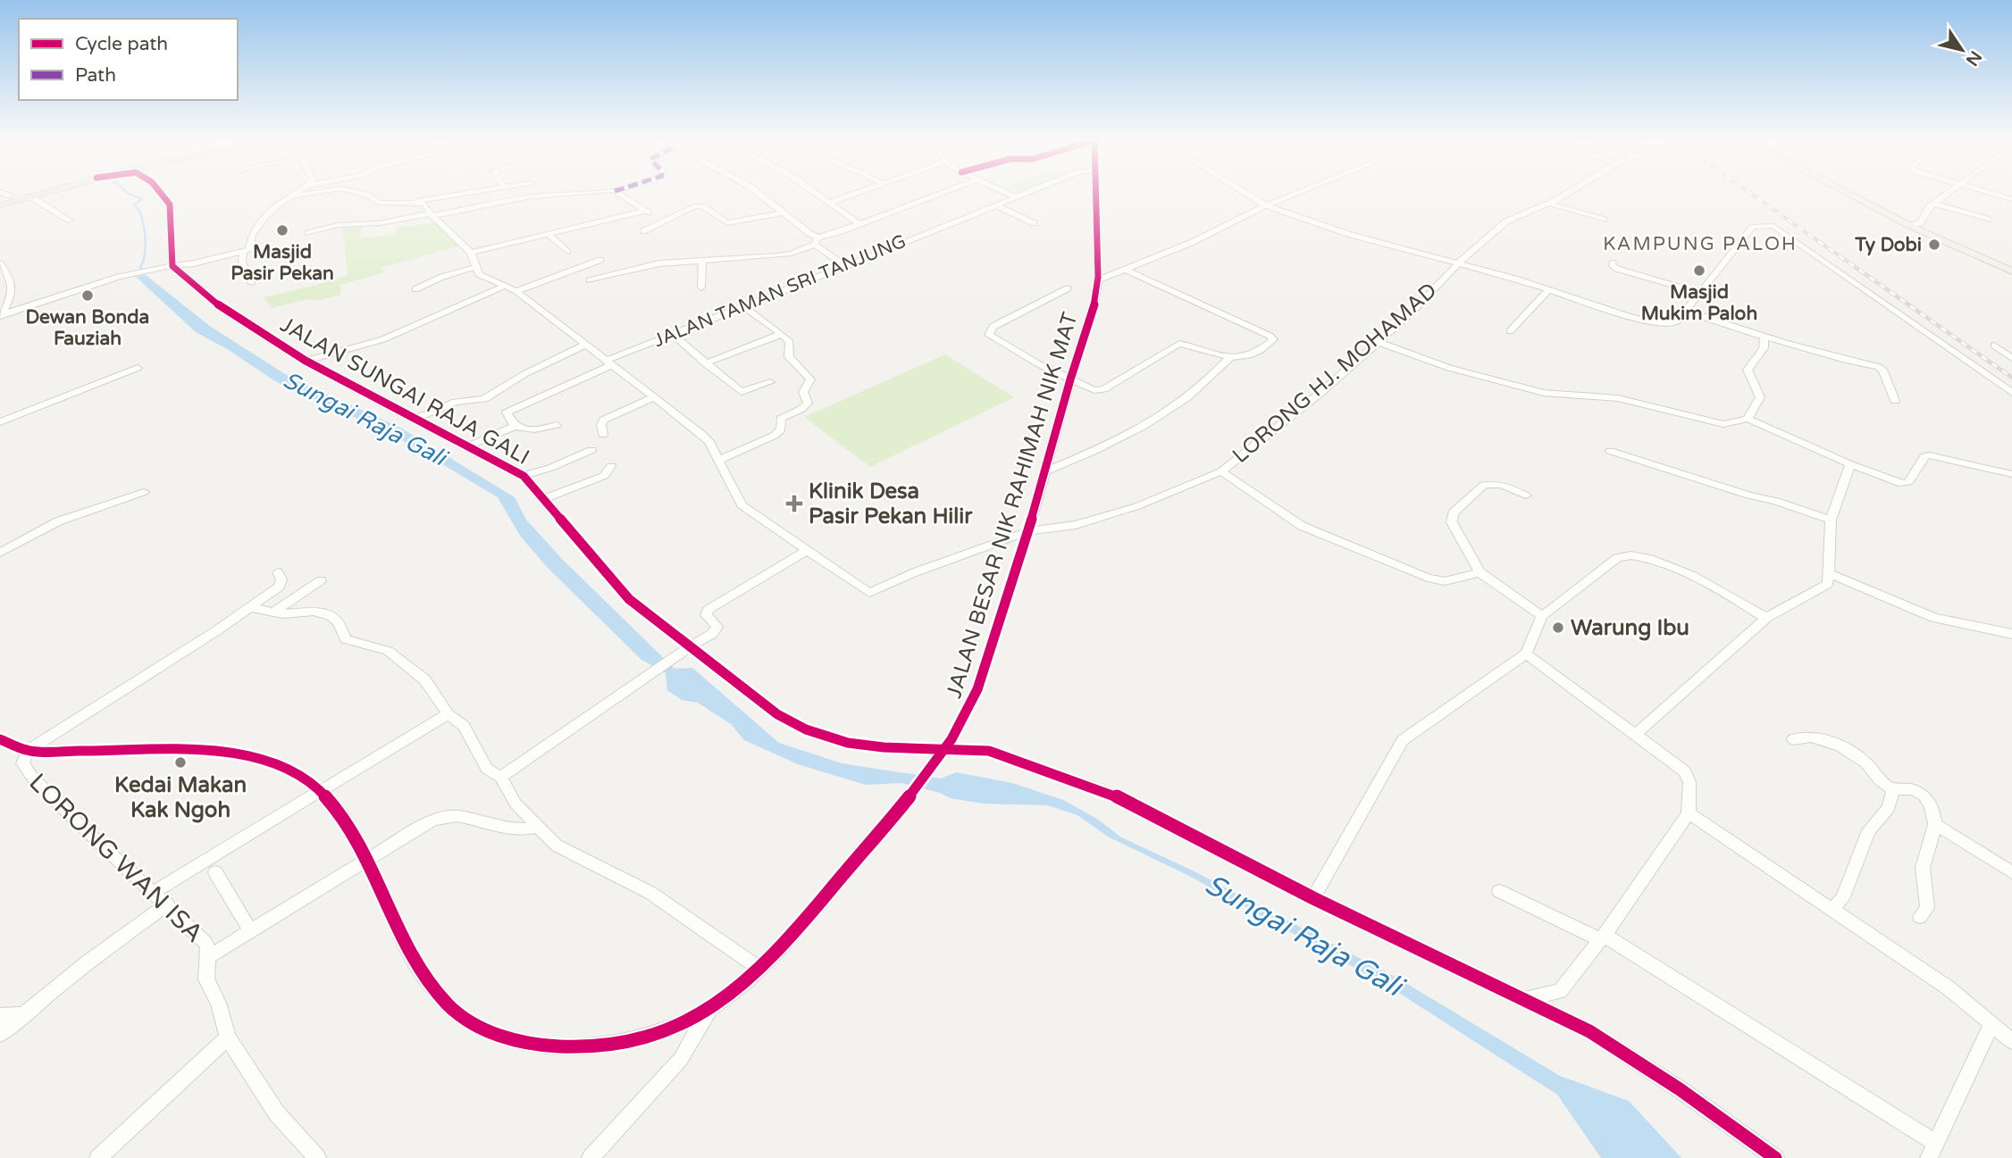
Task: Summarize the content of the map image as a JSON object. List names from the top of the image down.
{
  "streets": {
    "street": [
      "JALAN TAMAN SRI TANJUNG",
      "LORONG HJ. MOHAMAD",
      "JALAN SUNGAI RAJA GALI",
      "JALAN BESAR NIK RAHIMAH NIK MAT",
      "LORONG WAN ISA"
    ]
  },
  "crossings": [
    ["JALAN TAMAN SRI TANJUNG", "LORONG HJ. MOHAMAD"],
    ["LORONG HJ. MOHAMAD", "JALAN BESAR NIK RAHIMAH NIK MAT"],
    ["JALAN SUNGAI RAJA GALI", "JALAN BESAR NIK RAHIMAH NIK MAT"],
    ["JALAN BESAR NIK RAHIMAH NIK MAT", "LORONG WAN ISA"]
  ],
  "districts": ["KAMPUNG PALOH"],
  "water": ["Sungai Raja Gali"],
  "places": {
    "other": [
      "Masjid Pasir Pekan",
      "Ty Dobi",
      "Masjid Mukim Paloh",
      "Dewan Bonda Fauziah",
      "Warung Ibu",
      "Kedai Makan Kak Ngoh"
    ],
    "health": ["Klinik Desa Pasir Pekan Hilir"]
  },
  "legend": ["Cycle path", "Path"],
  "north": "bottom right"
}
